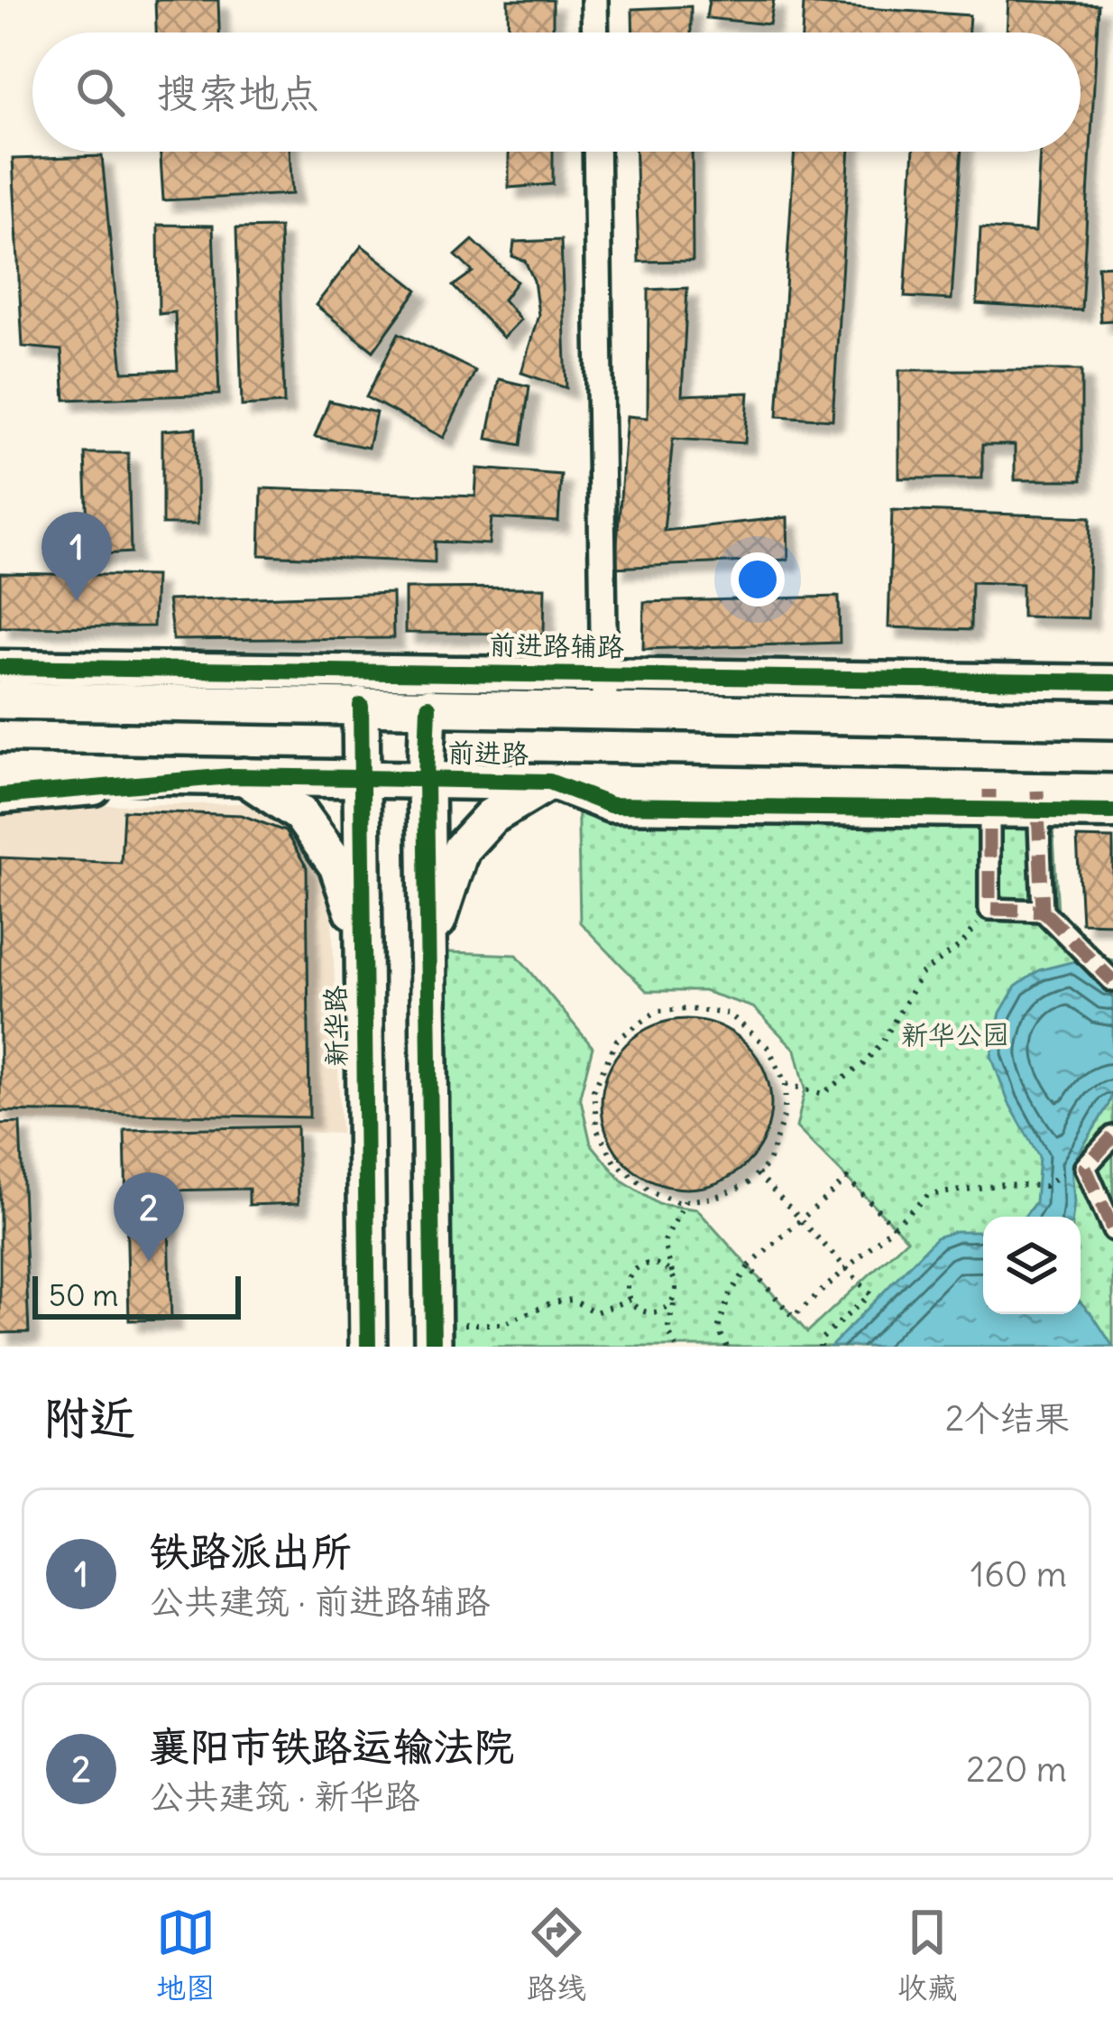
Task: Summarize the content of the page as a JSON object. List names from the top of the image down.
{
  "streets": {
    "main road": ["前进路", "新华路"],
    "street": ["前进路辅路"]
  },
  "crossings": [
    ["前进路", "新华路"]
  ],
  "parks": ["新华公园"],
  "scale_bar": "50 m",
  "page": {
    "search": "搜索地点",
    "pins": ["1", "2"],
    "scale": "50 m",
    "heading": ["附近", "2个结果"],
    "list": [
      {
        "mark": "1",
        "name": "铁路派出所",
        "note": "公共建筑 · 前进路辅路",
        "value": "160 m"
      },
      {
        "mark": "2",
        "name": "襄阳市铁路运输法院",
        "note": "公共建筑 · 新华路",
        "value": "220 m"
      }
    ],
    "nav": ["地图", "路线", "收藏"]
  }
}
